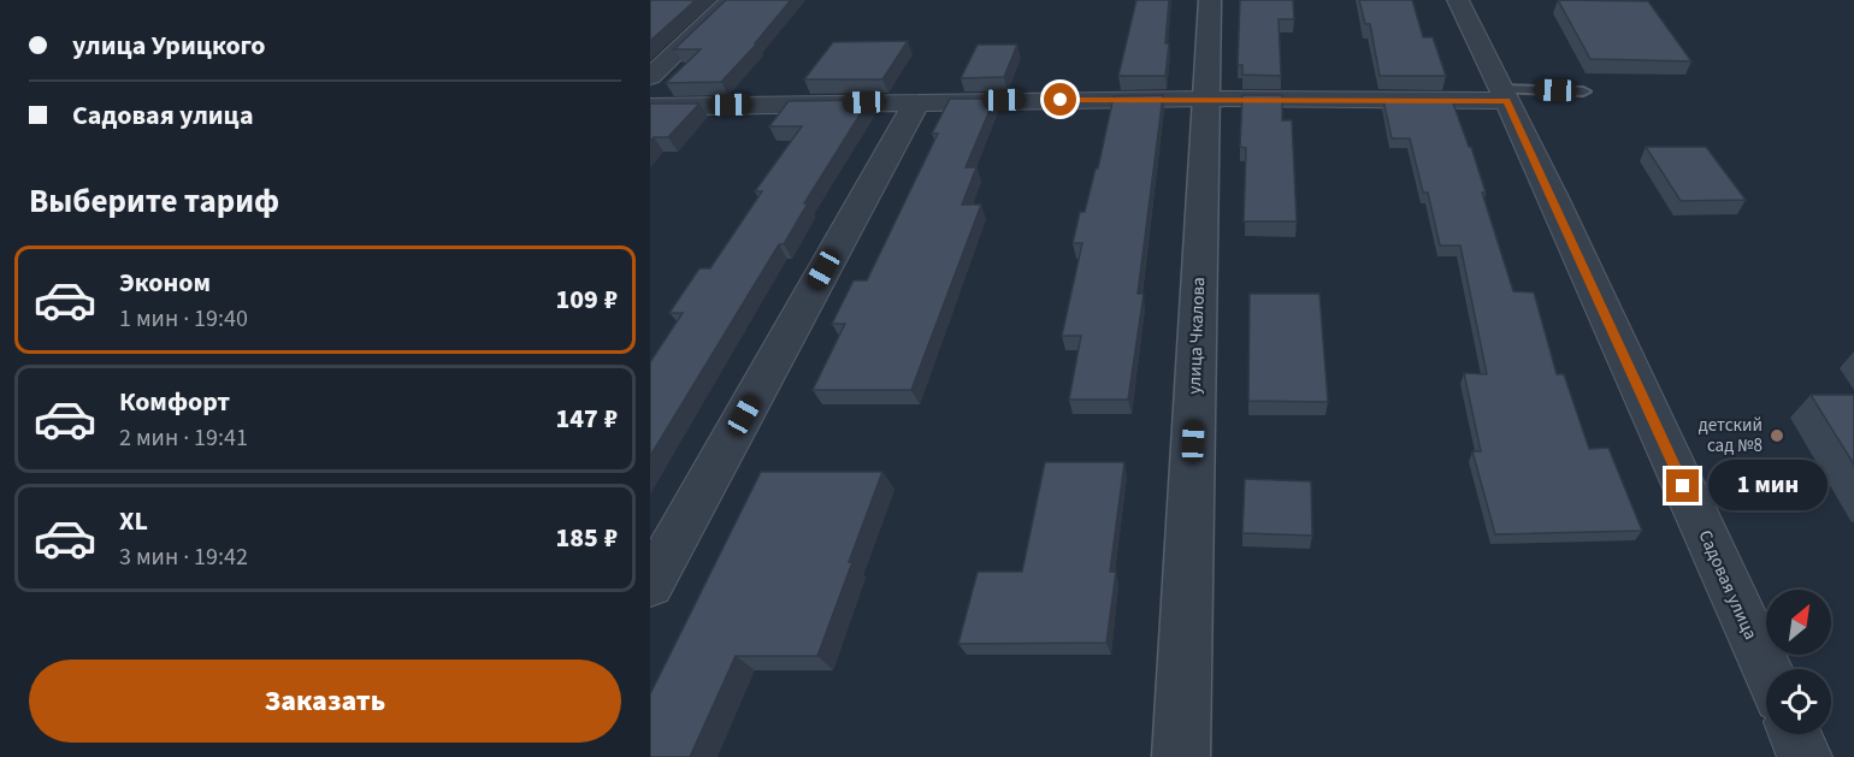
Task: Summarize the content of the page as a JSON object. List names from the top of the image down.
{
  "streets": {
    "street": ["улица Чкалова", "Садовая улица"]
  },
  "places": ["детский сад №8"],
  "north": "top right",
  "page": {
    "banner": ["улица Урицкого", "Садовая улица"],
    "heading": "Выберите тариф",
    "list": [
      {
        "name": "Эконом",
        "note": "1 мин · 19:40",
        "value": "109 ₽"
      },
      {
        "name": "Комфорт",
        "note": "2 мин · 19:41",
        "value": "147 ₽"
      },
      {
        "name": "XL",
        "note": "3 мин · 19:42",
        "value": "185 ₽"
      }
    ],
    "bubble": "1 мин",
    "buttons": "Заказать"
  }
}
